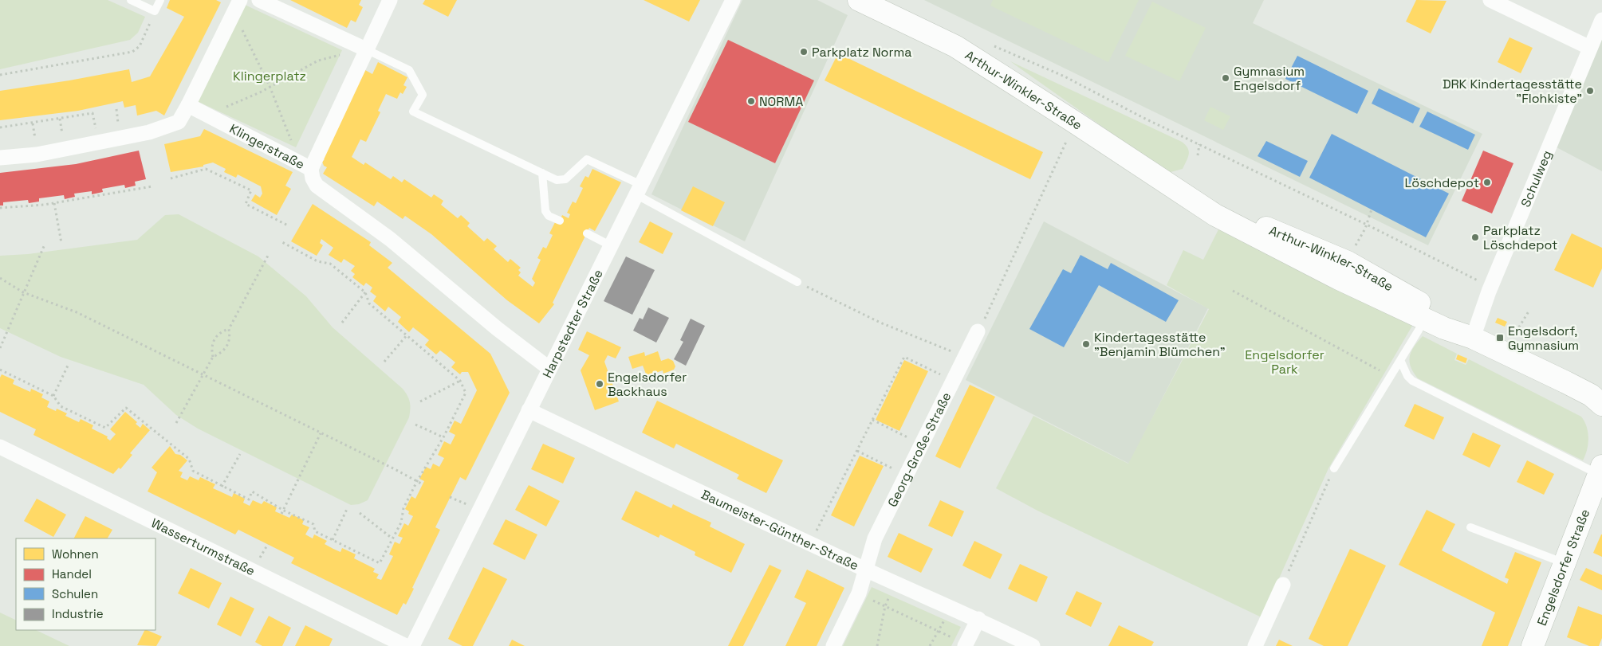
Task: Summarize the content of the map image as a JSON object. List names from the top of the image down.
{
  "streets": {
    "street": [
      "Arthur-Winkler-Straße",
      "Klingerstraße",
      "Schulweg",
      "Harpstedter Straße",
      "Georg-Große-Straße",
      "Baumeister-Günther-Straße",
      "Wasserturmstraße",
      "Engelsdorfer Straße"
    ]
  },
  "crossings": [
    ["Arthur-Winkler-Straße", "Schulweg"],
    ["Klingerstraße", "Harpstedter Straße"],
    ["Harpstedter Straße", "Baumeister-Günther-Straße"],
    ["Georg-Große-Straße", "Baumeister-Günther-Straße"]
  ],
  "parks": ["Klingerplatz", "Engelsdorfer Park"],
  "places": {
    "other": [
      "Parkplatz Norma",
      "Gymnasium Engelsdorf",
      "DRK Kindertagesstätte \"Flohkiste\"",
      "NORMA",
      "Löschdepot",
      "Parkplatz Löschdepot",
      "Kindertagesstätte \"Benjamin Blümchen\"",
      "Engelsdorfer Backhaus"
    ],
    "transit": ["Engelsdorf, Gymnasium"]
  },
  "legend": [
    "Wohnen",
    "Handel",
    "Schulen",
    "Industrie"
  ]
}
